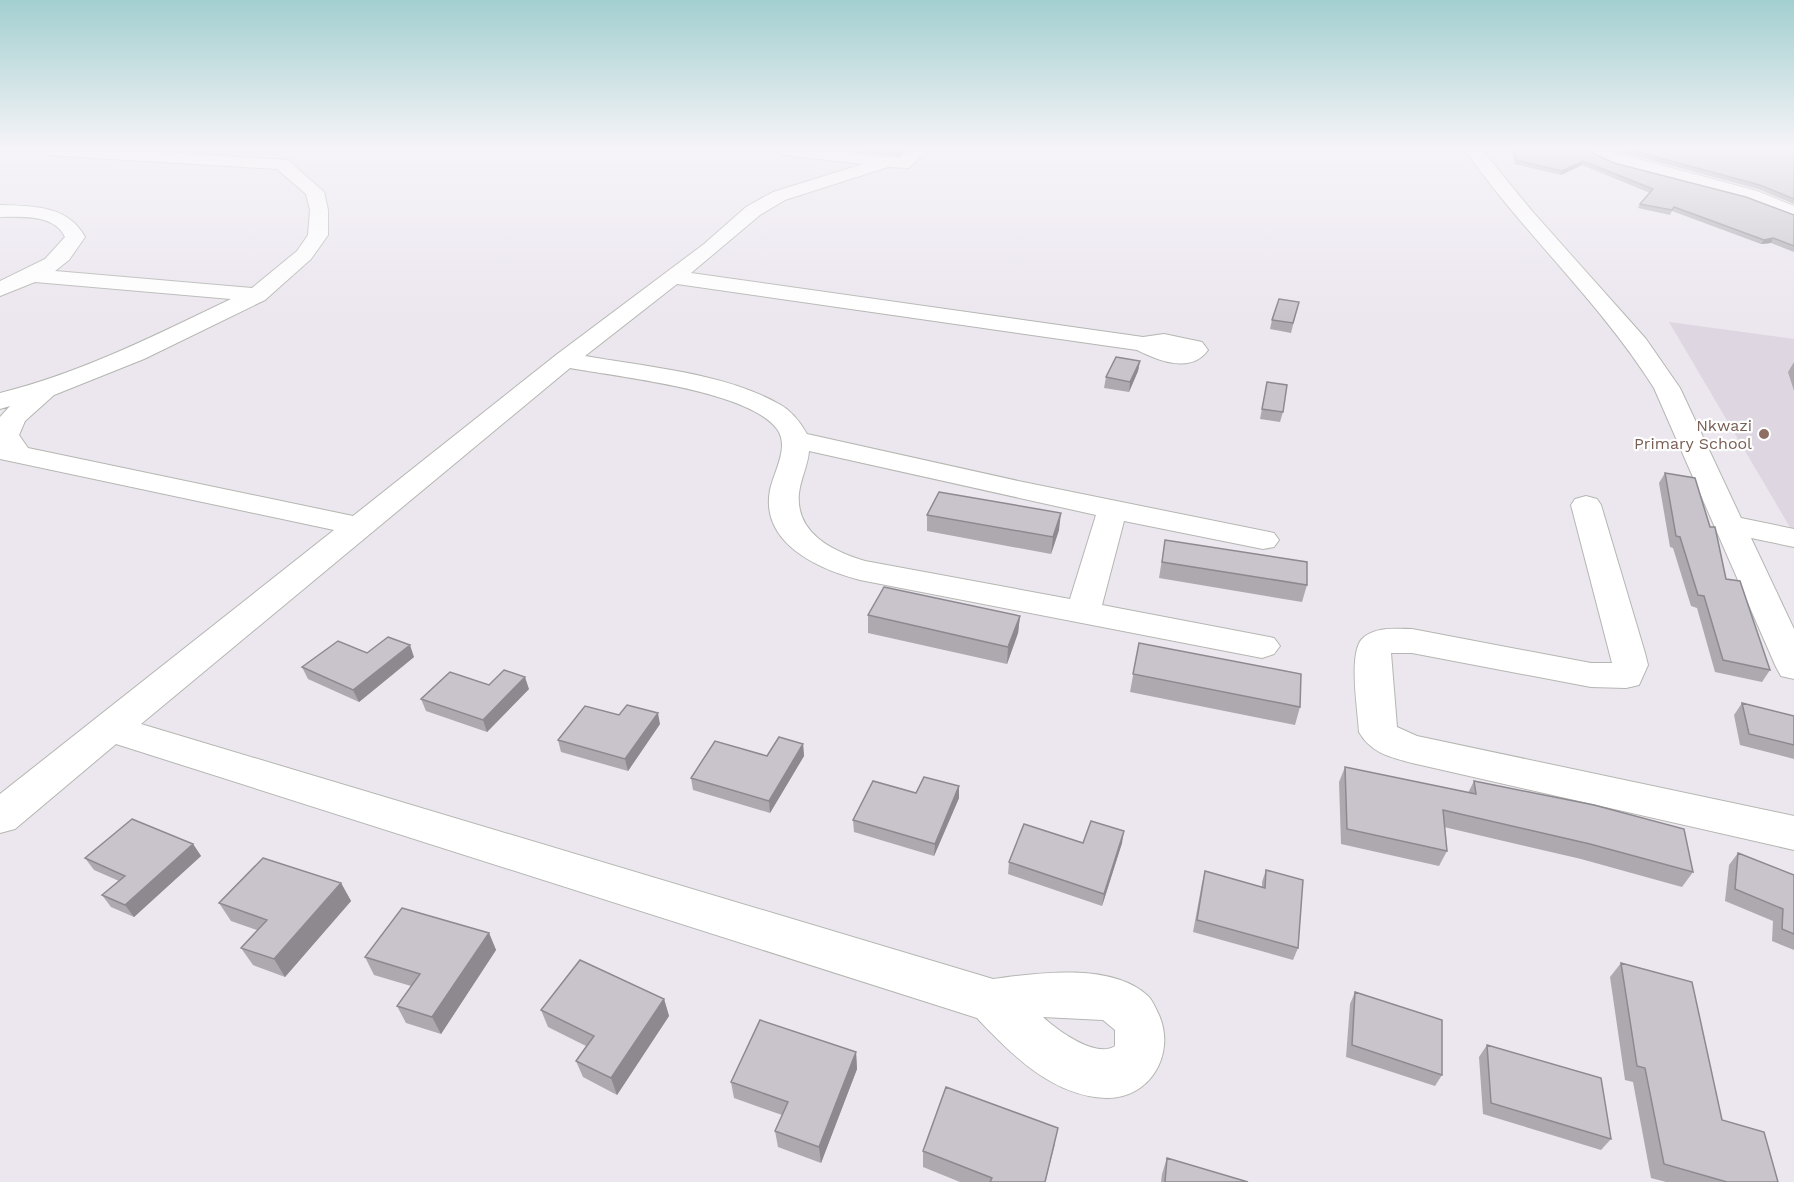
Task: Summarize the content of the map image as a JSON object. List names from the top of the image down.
{
  "places": ["Nkwazi Primary School"]
}
